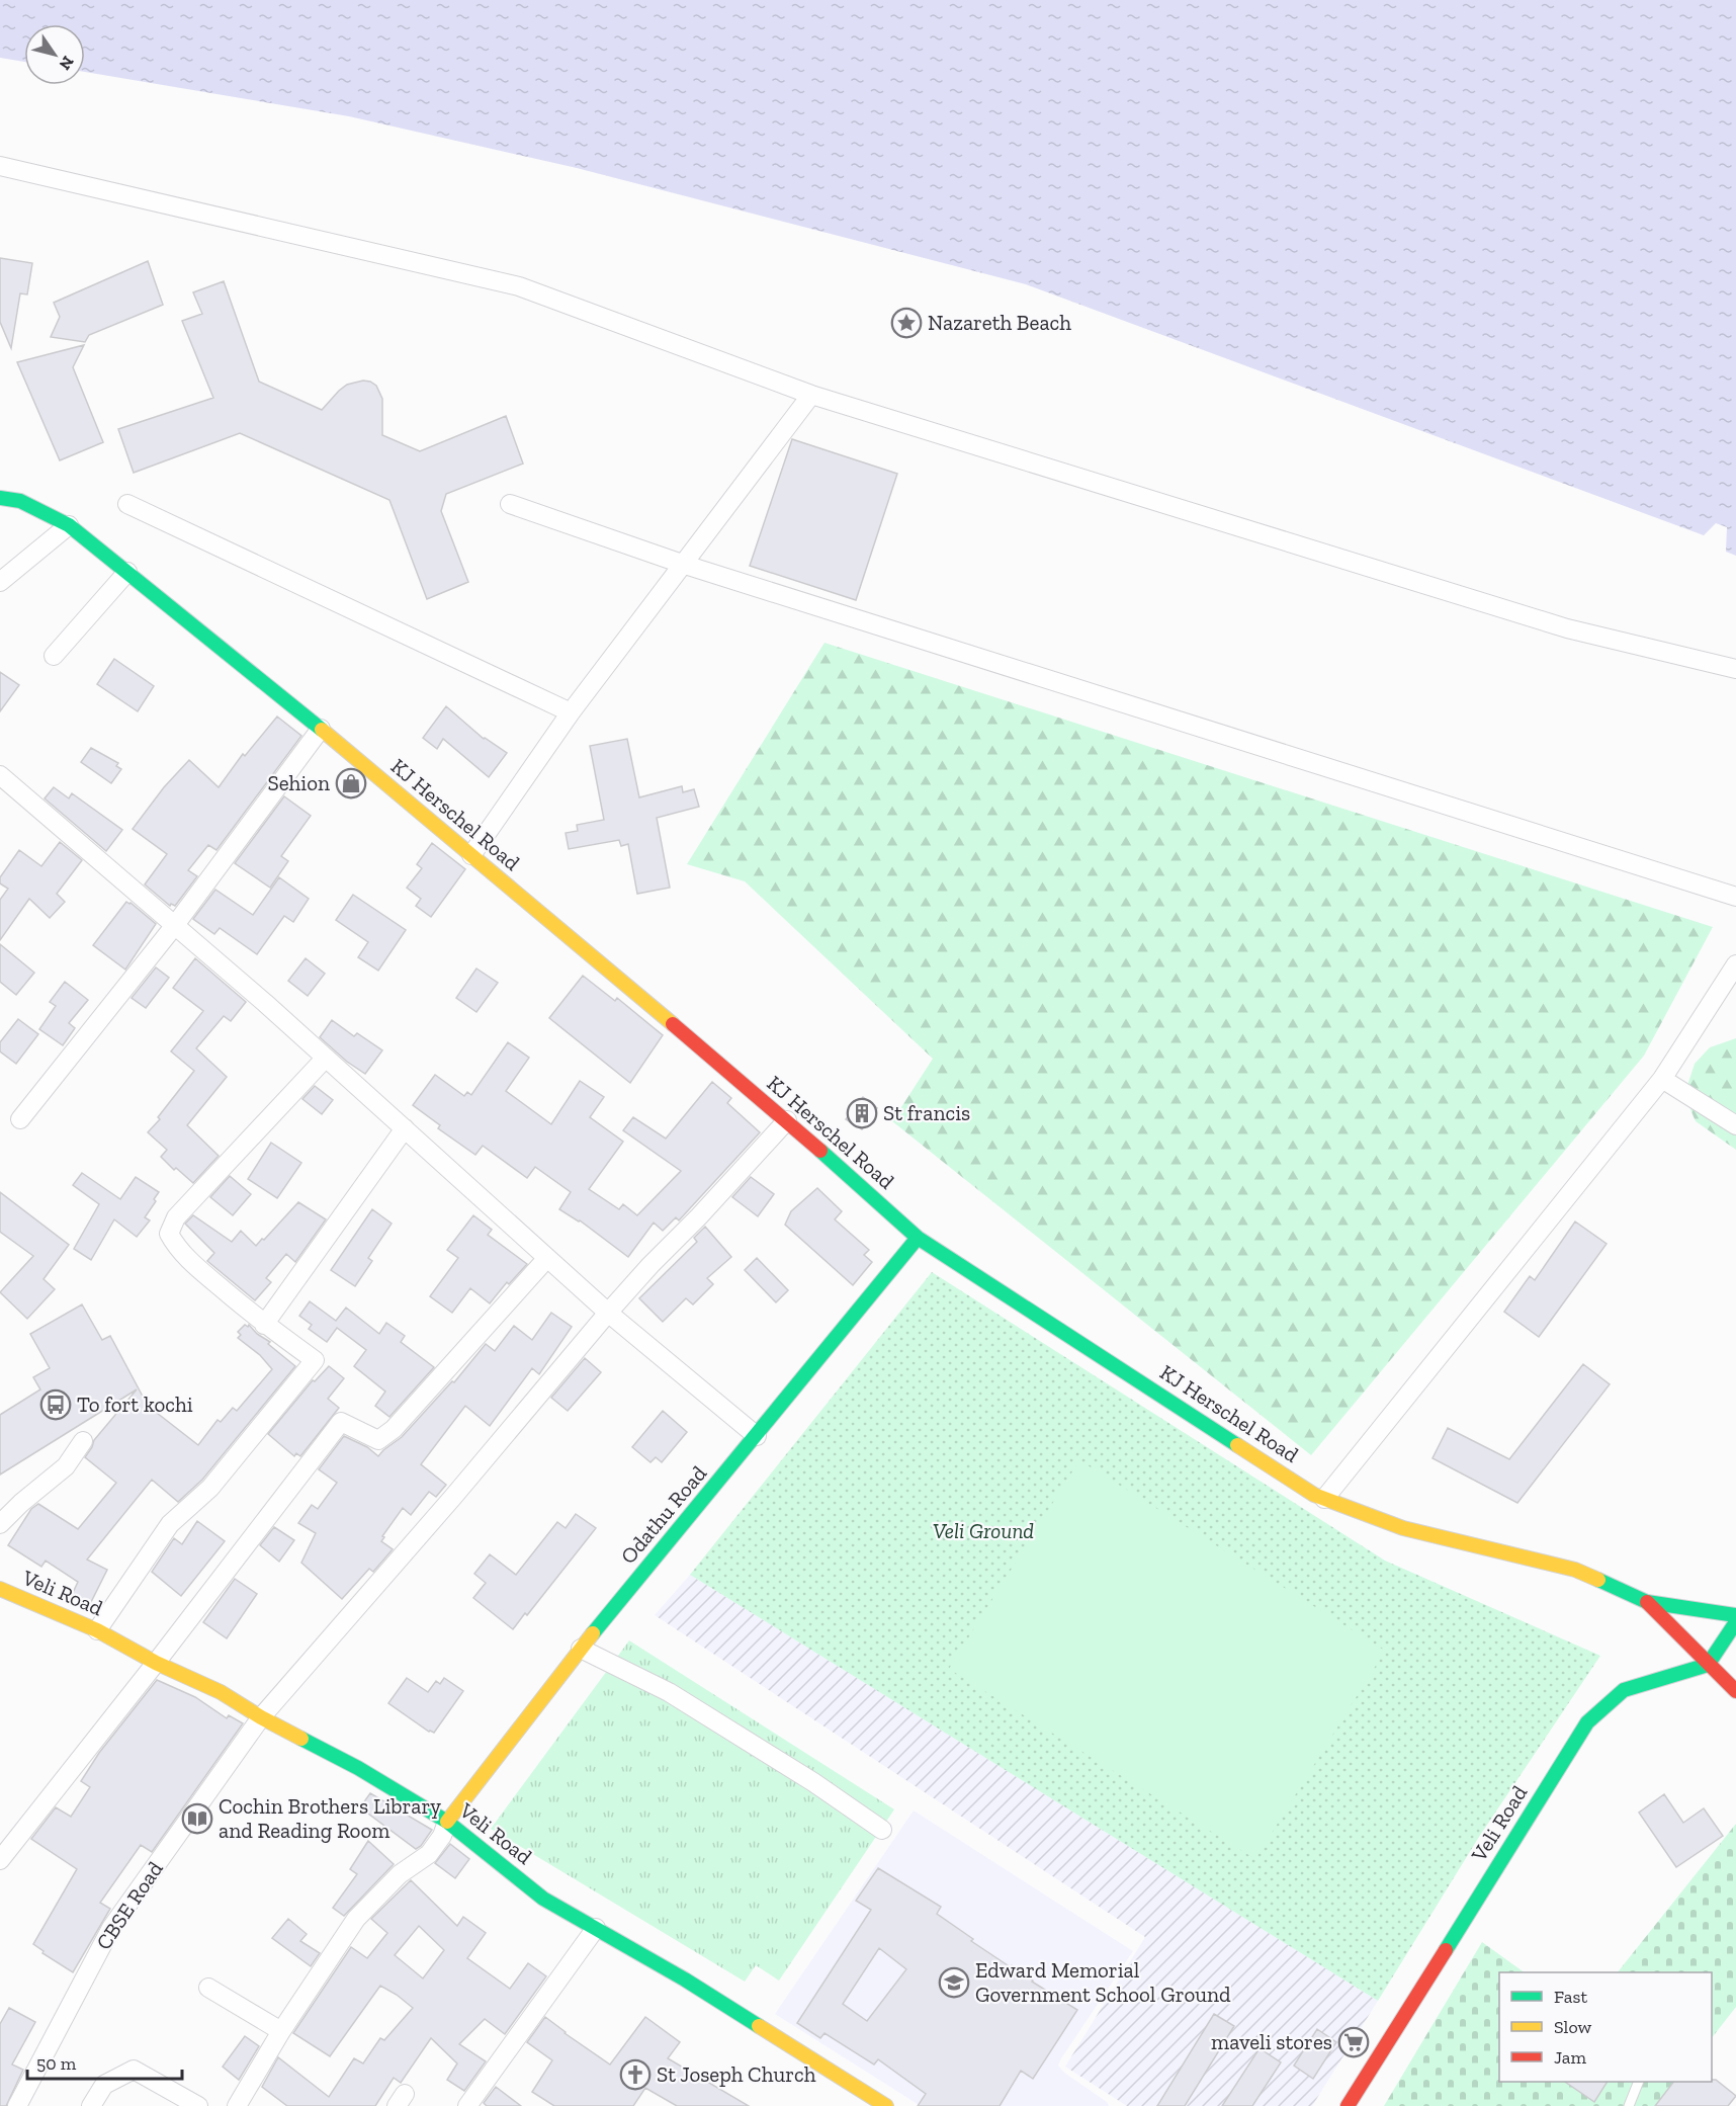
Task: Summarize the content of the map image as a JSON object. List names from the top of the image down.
{
  "streets": {
    "main road": ["KJ Herschel Road", "Odathu Road", "Veli Road"],
    "street": ["CBSE Road"]
  },
  "crossings": [
    ["KJ Herschel Road", "Odathu Road"],
    ["KJ Herschel Road", "CBSE Road"],
    ["Odathu Road", "Veli Road"],
    ["Veli Road", "CBSE Road"]
  ],
  "parks": ["Veli Ground"],
  "places": {
    "place": ["Nazareth Beach"],
    "shop": ["Sehion"],
    "building": ["St francis"],
    "bus stop": ["To fort kochi"],
    "library": ["Cochin Brothers Library and Reading Room"],
    "school or university": ["Edward Memorial Government School Ground"],
    "supermarket": ["maveli stores"],
    "church": ["St Joseph Church"]
  },
  "legend": ["Fast", "Slow", "Jam"],
  "scale_bar": "50 m",
  "north": "bottom right"
}
